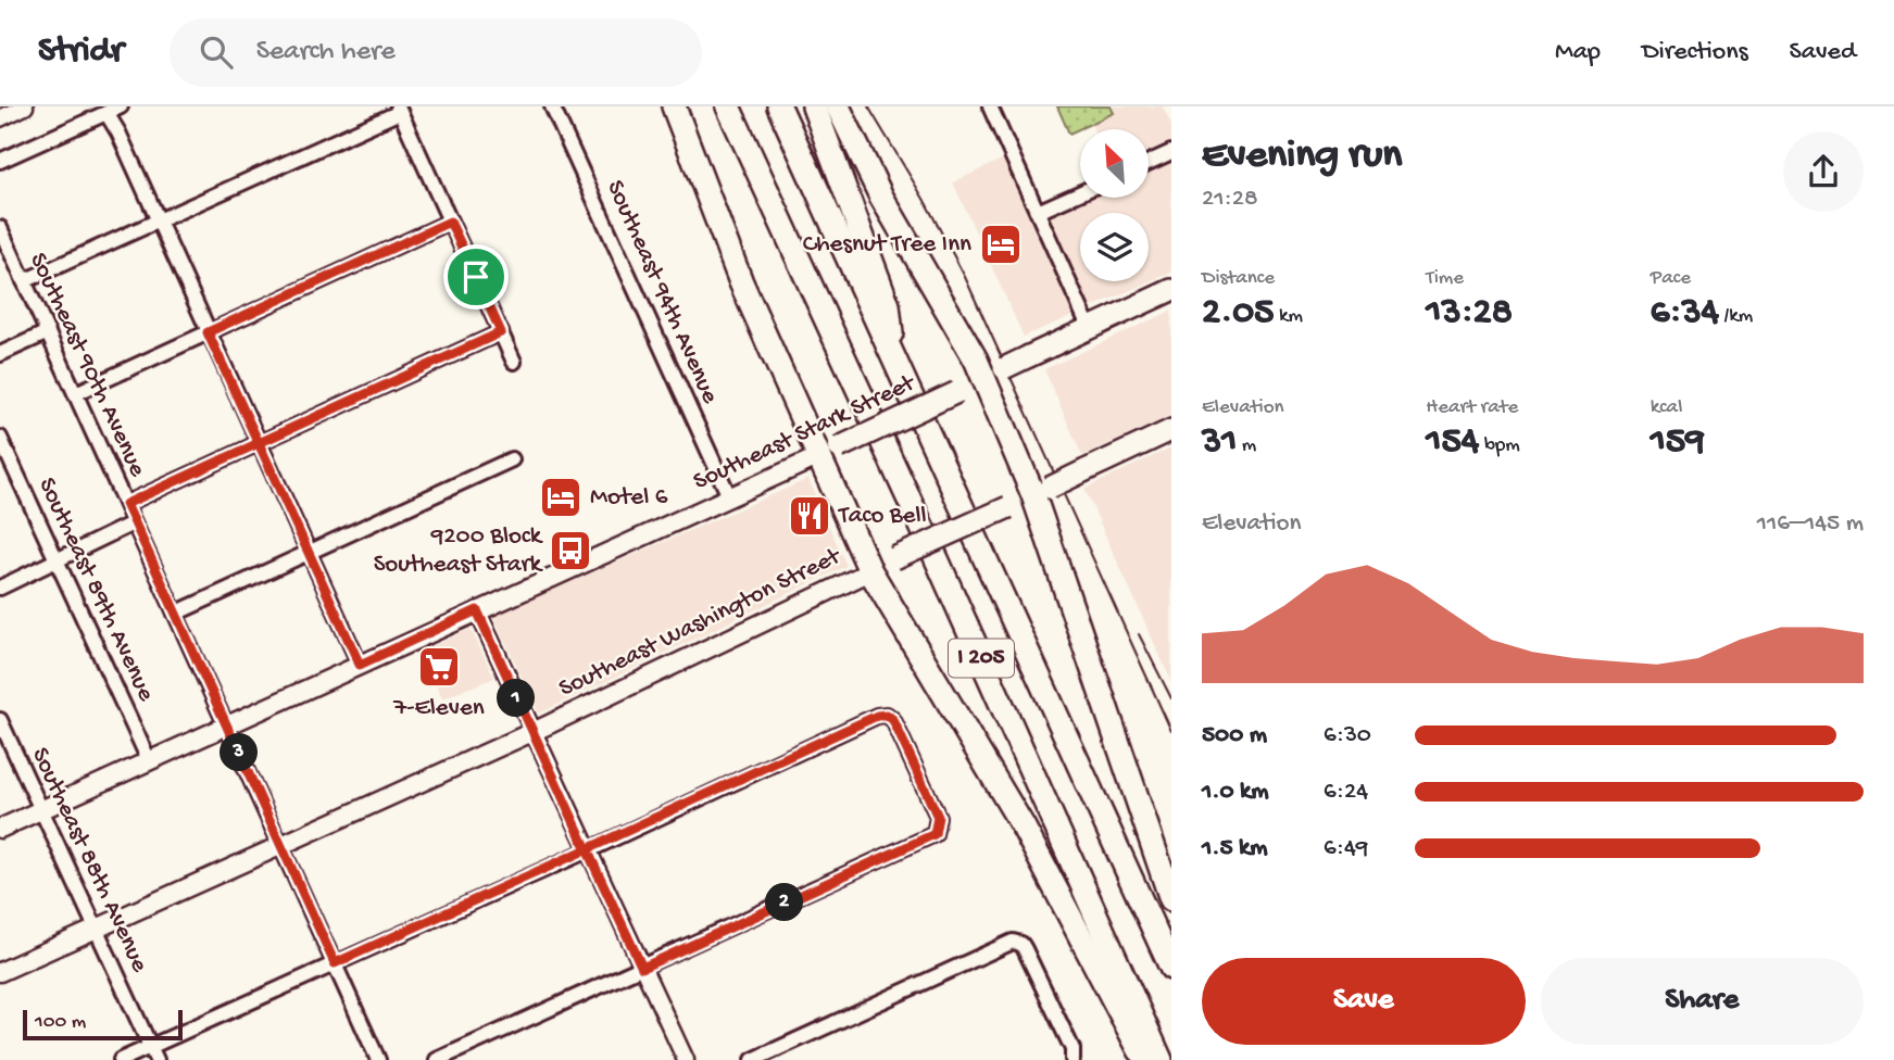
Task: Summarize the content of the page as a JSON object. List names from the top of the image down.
{
  "streets": {
    "highway": ["I 205"],
    "main road": ["Southeast Stark Street", "Southeast Washington Street"],
    "street": [
      "Southeast 94th Avenue",
      "Southeast 90th Avenue",
      "Southeast 89th Avenue",
      "Southeast 88th Avenue"
    ]
  },
  "crossings": [
    ["Southeast 94th Avenue", "Southeast Stark Street"],
    ["Southeast 90th Avenue", "Southeast Stark Street"],
    ["Southeast 90th Avenue", "Southeast Washington Street"],
    ["Southeast Stark Street", "Southeast 89th Avenue"],
    ["Southeast Stark Street", "Southeast 88th Avenue"],
    ["Southeast Washington Street", "Southeast 88th Avenue"]
  ],
  "places": {
    "hotel": ["Chesnut Tree Inn", "Motel 6"],
    "restaurant": ["Taco Bell"],
    "bus stop": ["9200 Block Southeast Stark"],
    "supermarket": ["7-Eleven"]
  },
  "scale_bar": "100 m",
  "north": "top left",
  "page": {
    "header": "Stridr",
    "search": "Search here",
    "nav": ["Map", "Directions", "Saved"],
    "heading": ["Evening run", "21:28"],
    "stats": [
      ["Distance", "2.05 km"],
      ["Time", "13:28"],
      ["Pace", "6:34 /km"],
      ["Elevation", "31 m"],
      ["Heart rate", "154 bpm"],
      ["kcal", "159"]
    ],
    "chart": ["Elevation", "116–145 m"],
    "pins": ["1", "3", "2"],
    "list": [
      {
        "name": "500 m",
        "note": "6:30"
      },
      {
        "name": "1.0 km",
        "note": "6:24"
      },
      {
        "name": "1.5 km",
        "note": "6:49"
      }
    ],
    "buttons": ["Save", "Share"],
    "scale": "100 m"
  }
}
